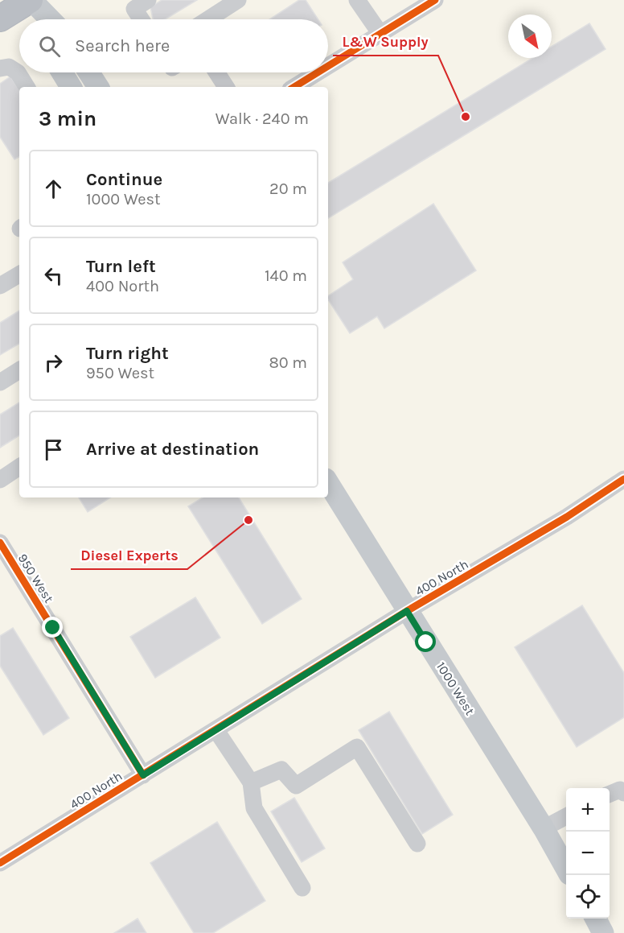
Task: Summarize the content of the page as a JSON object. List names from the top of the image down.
{
  "streets": {
    "main road": ["1000 West"],
    "street": ["400 North", "950 West"]
  },
  "crossings": [
    ["400 North", "950 West"],
    ["400 North", "1000 West"]
  ],
  "places": ["L&W Supply", "Diesel Experts"],
  "north": "bottom right",
  "page": {
    "search": "Search here",
    "heading": ["3 min", "Walk · 240 m"],
    "list": [
      ["Continue", "1000 West", "20 m"],
      ["Turn left", "400 North", "140 m"],
      ["Turn right", "950 West", "80 m"],
      "Arrive at destination"
    ],
    "map_buttons": ["+", "−"]
  }
}
